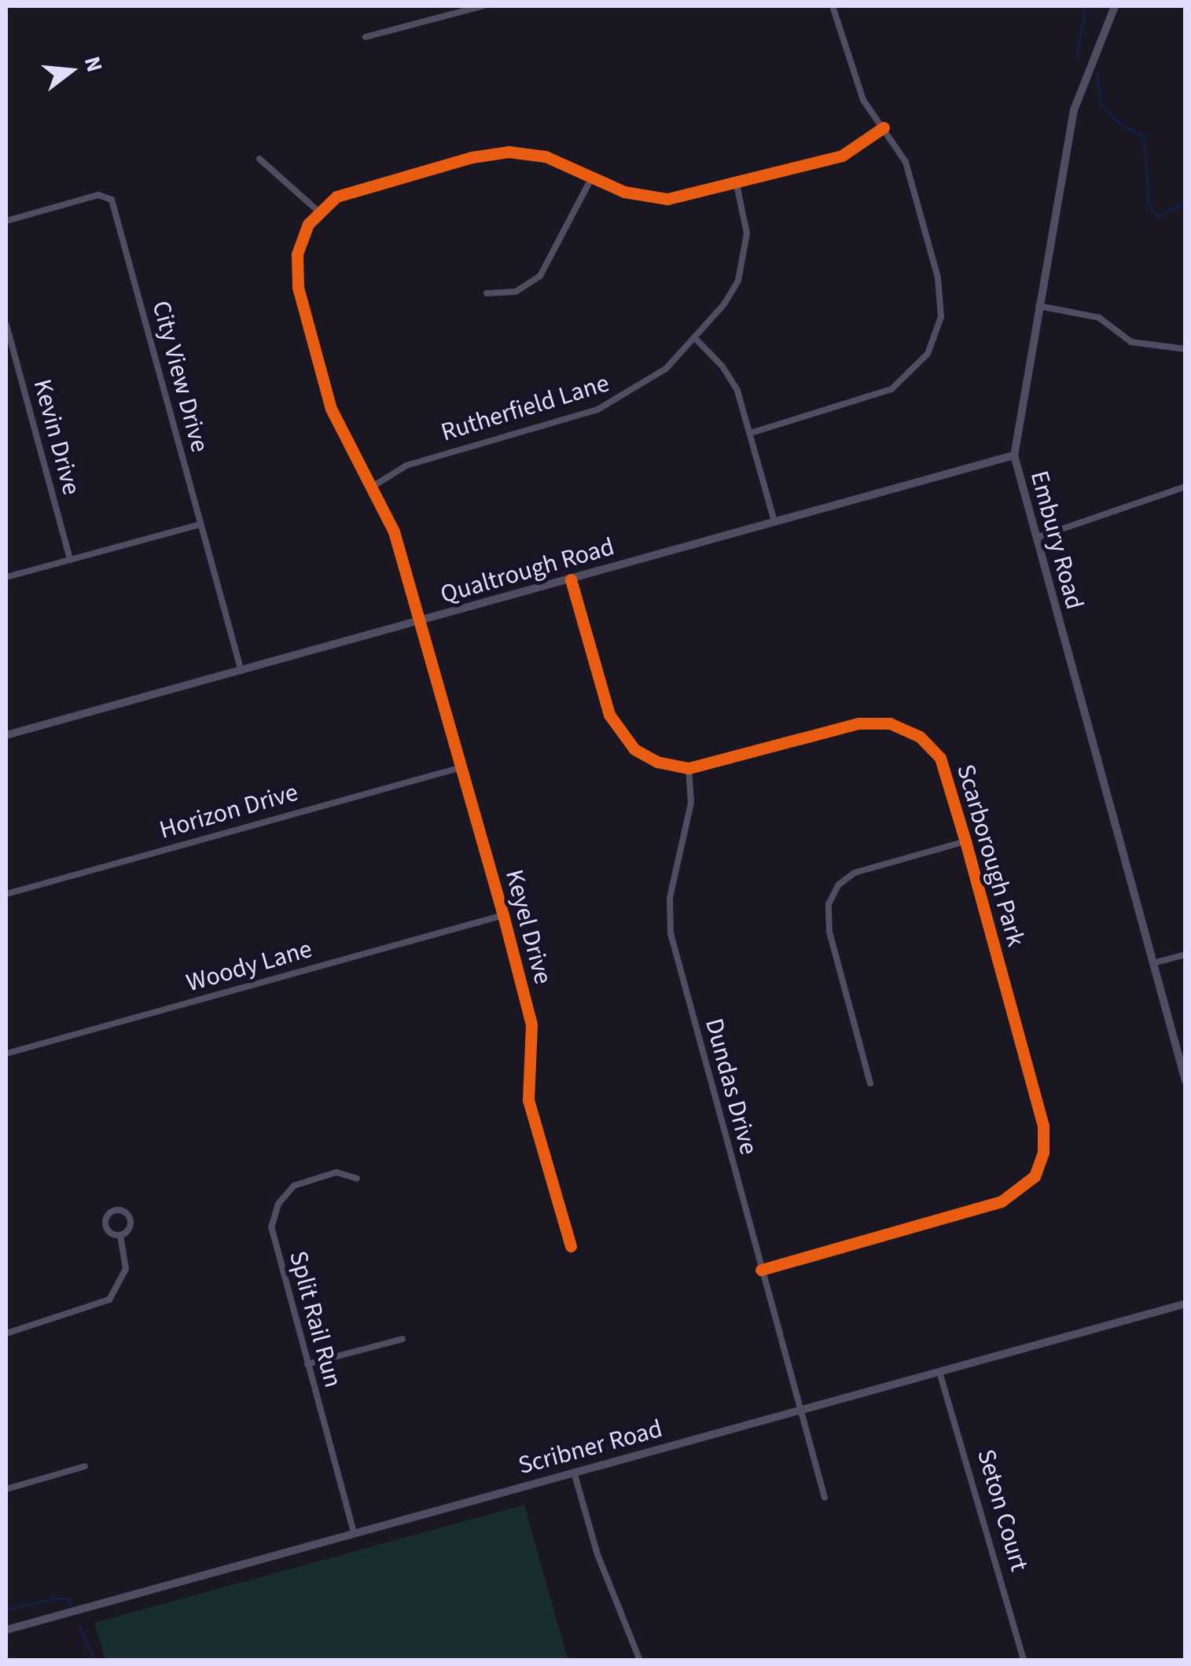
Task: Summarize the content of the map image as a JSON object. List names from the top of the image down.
{
  "streets": {
    "street": [
      "City View Drive",
      "Rutherfield Lane",
      "Kevin Drive",
      "Embury Road",
      "Qualtrough Road",
      "Horizon Drive",
      "Scarborough Park",
      "Keyel Drive",
      "Woody Lane",
      "Dundas Drive",
      "Split Rail Run",
      "Scribner Road",
      "Seton Court"
    ]
  },
  "crossings": [
    ["City View Drive", "Qualtrough Road"],
    ["Rutherfield Lane", "Keyel Drive"],
    ["Embury Road", "Qualtrough Road"],
    ["Qualtrough Road", "Keyel Drive"],
    ["Horizon Drive", "Keyel Drive"],
    ["Scarborough Park", "Dundas Drive"],
    ["Keyel Drive", "Woody Lane"],
    ["Dundas Drive", "Scribner Road"],
    ["Split Rail Run", "Scribner Road"],
    ["Scribner Road", "Seton Court"]
  ],
  "north": "right"
}
